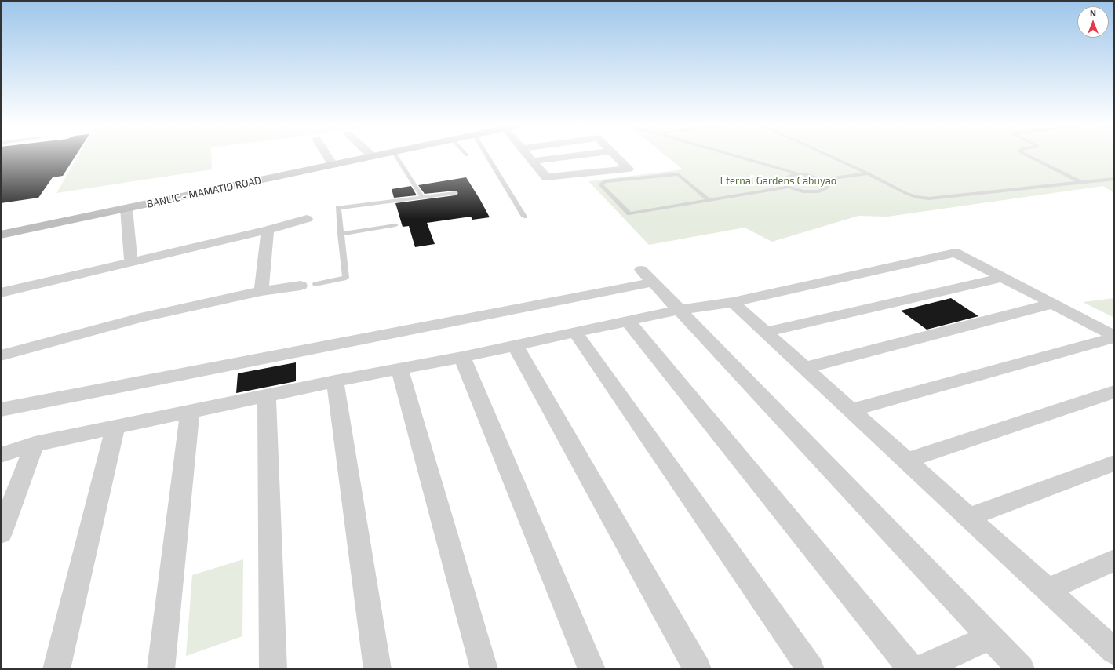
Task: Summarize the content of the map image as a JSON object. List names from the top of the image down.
{
  "streets": {
    "main road": ["BANLIC - MAMATID ROAD"]
  },
  "parks": ["Eternal Gardens Cabuyao"],
  "north": "top"
}
